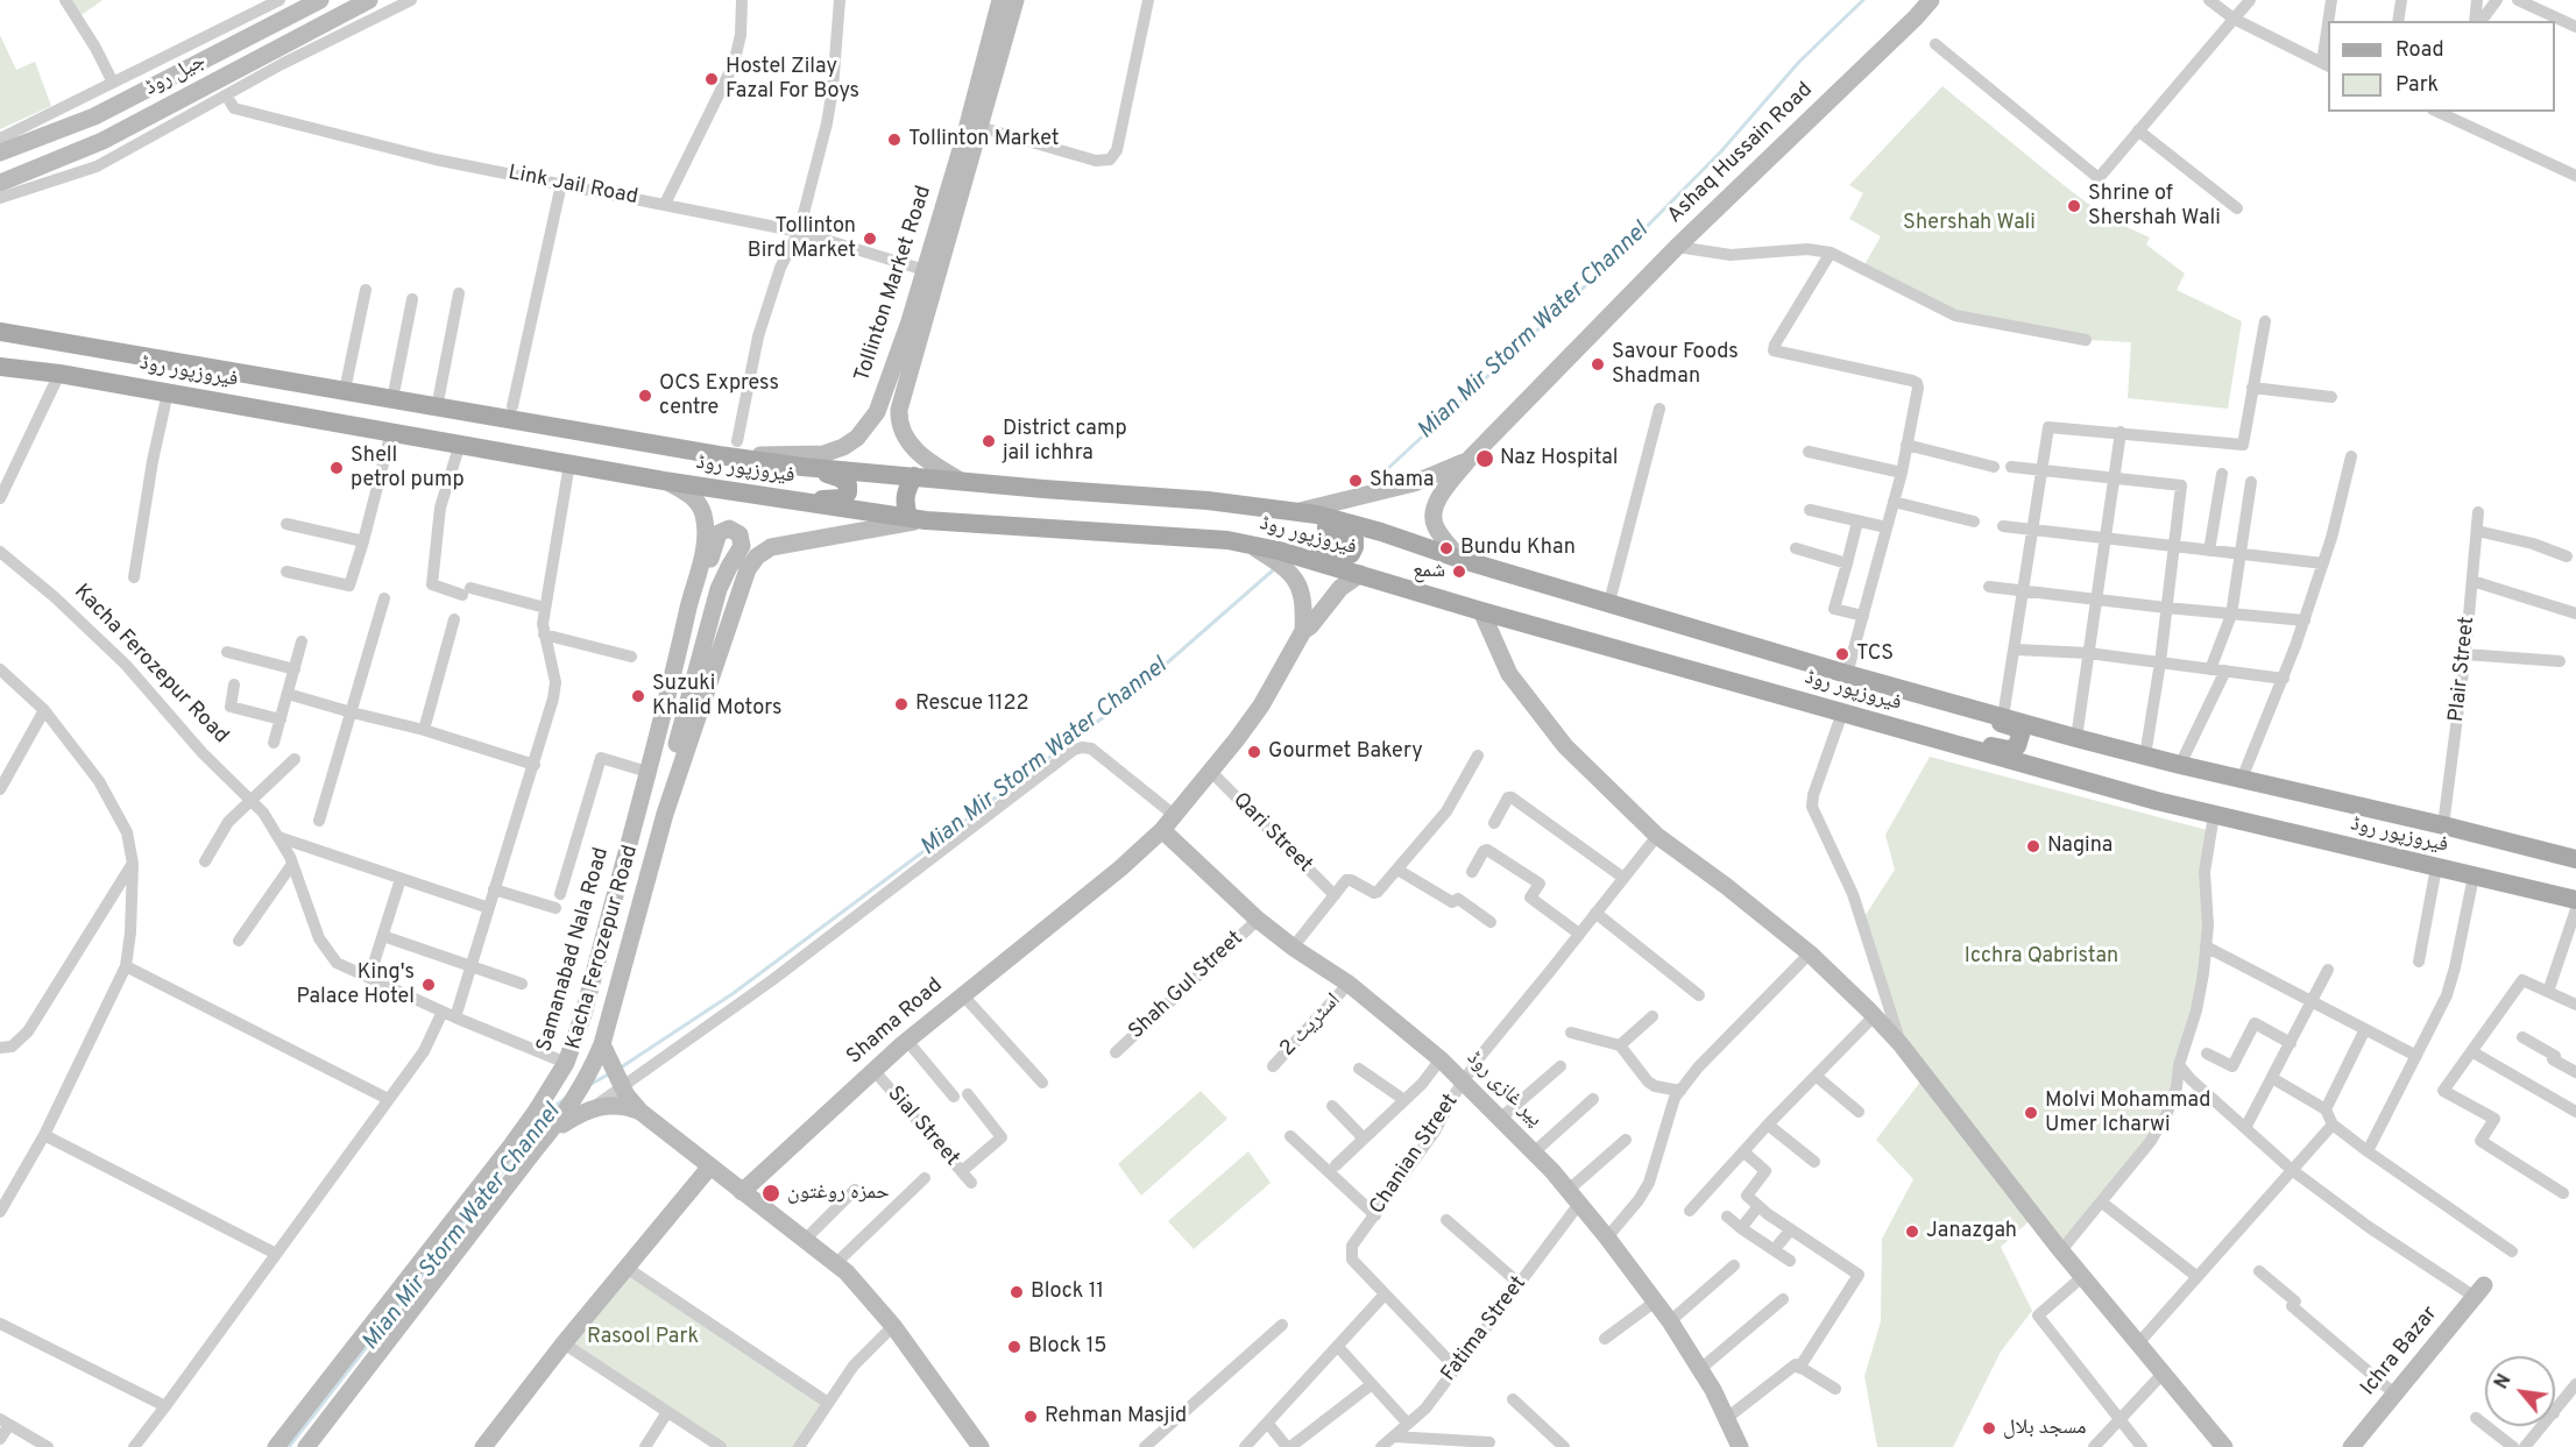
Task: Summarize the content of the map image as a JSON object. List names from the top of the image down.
{
  "streets": {
    "main road": [
      "جیل روڈ",
      "Ashaq Hussain Road",
      "Tollinton Market Road",
      "فیروزپور روڈ",
      "Kacha Ferozepur Road",
      "Samanabad Nala Road",
      "Shama Road",
      "پیر غازی روڈ",
      "Ichra Bazar"
    ],
    "street": [
      "Link Jail Road",
      "Plair Street",
      "Qari Street",
      "Shah Gul Street",
      "اسٹریٹ 2",
      "Sial Street",
      "Chanian Street",
      "Fatima Street"
    ]
  },
  "crossings": [
    ["Ashaq Hussain Road", "فیروزپور روڈ"],
    ["Link Jail Road", "Tollinton Market Road"],
    ["Tollinton Market Road", "فیروزپور روڈ"],
    ["فیروزپور روڈ", "Kacha Ferozepur Road"],
    ["فیروزپور روڈ", "Plair Street"],
    ["فیروزپور روڈ", "Samanabad Nala Road"],
    ["فیروزپور روڈ", "Shama Road"],
    ["Kacha Ferozepur Road", "Samanabad Nala Road"],
    ["Qari Street", "Shama Road"],
    ["Shah Gul Street", "پیر غازی روڈ"],
    ["Shama Road", "پیر غازی روڈ"],
    ["Shama Road", "Sial Street"],
    ["اسٹریٹ 2", "پیر غازی روڈ"],
    ["پیر غازی روڈ", "Chanian Street"],
    ["پیر غازی روڈ", "Fatima Street"],
    ["Chanian Street", "Fatima Street"]
  ],
  "water": ["Mian Mir Storm Water Channel"],
  "parks": ["Shershah Wali", "Icchra Qabristan", "Rasool Park"],
  "places": [
    "Hostel Zilay Fazal For Boys",
    "Tollinton Market",
    "Shrine of Shershah Wali",
    "Tollinton Bird Market",
    "Savour Foods Shadman",
    "OCS Express centre",
    "District camp jail ichhra",
    "Naz Hospital",
    "Shell petrol pump",
    "Shama",
    "Bundu Khan",
    "شمع",
    "TCS",
    "Suzuki Khalid Motors",
    "Rescue 1122",
    "Gourmet Bakery",
    "Nagina",
    "King's Palace Hotel",
    "Molvi Mohammad Umer Icharwi",
    "حمزه روغتون",
    "Janazgah",
    "Block 11",
    "Block 15",
    "Rehman Masjid",
    "مسجد بلال"
  ],
  "legend": ["Road", "Park"],
  "north": "top left"
}
